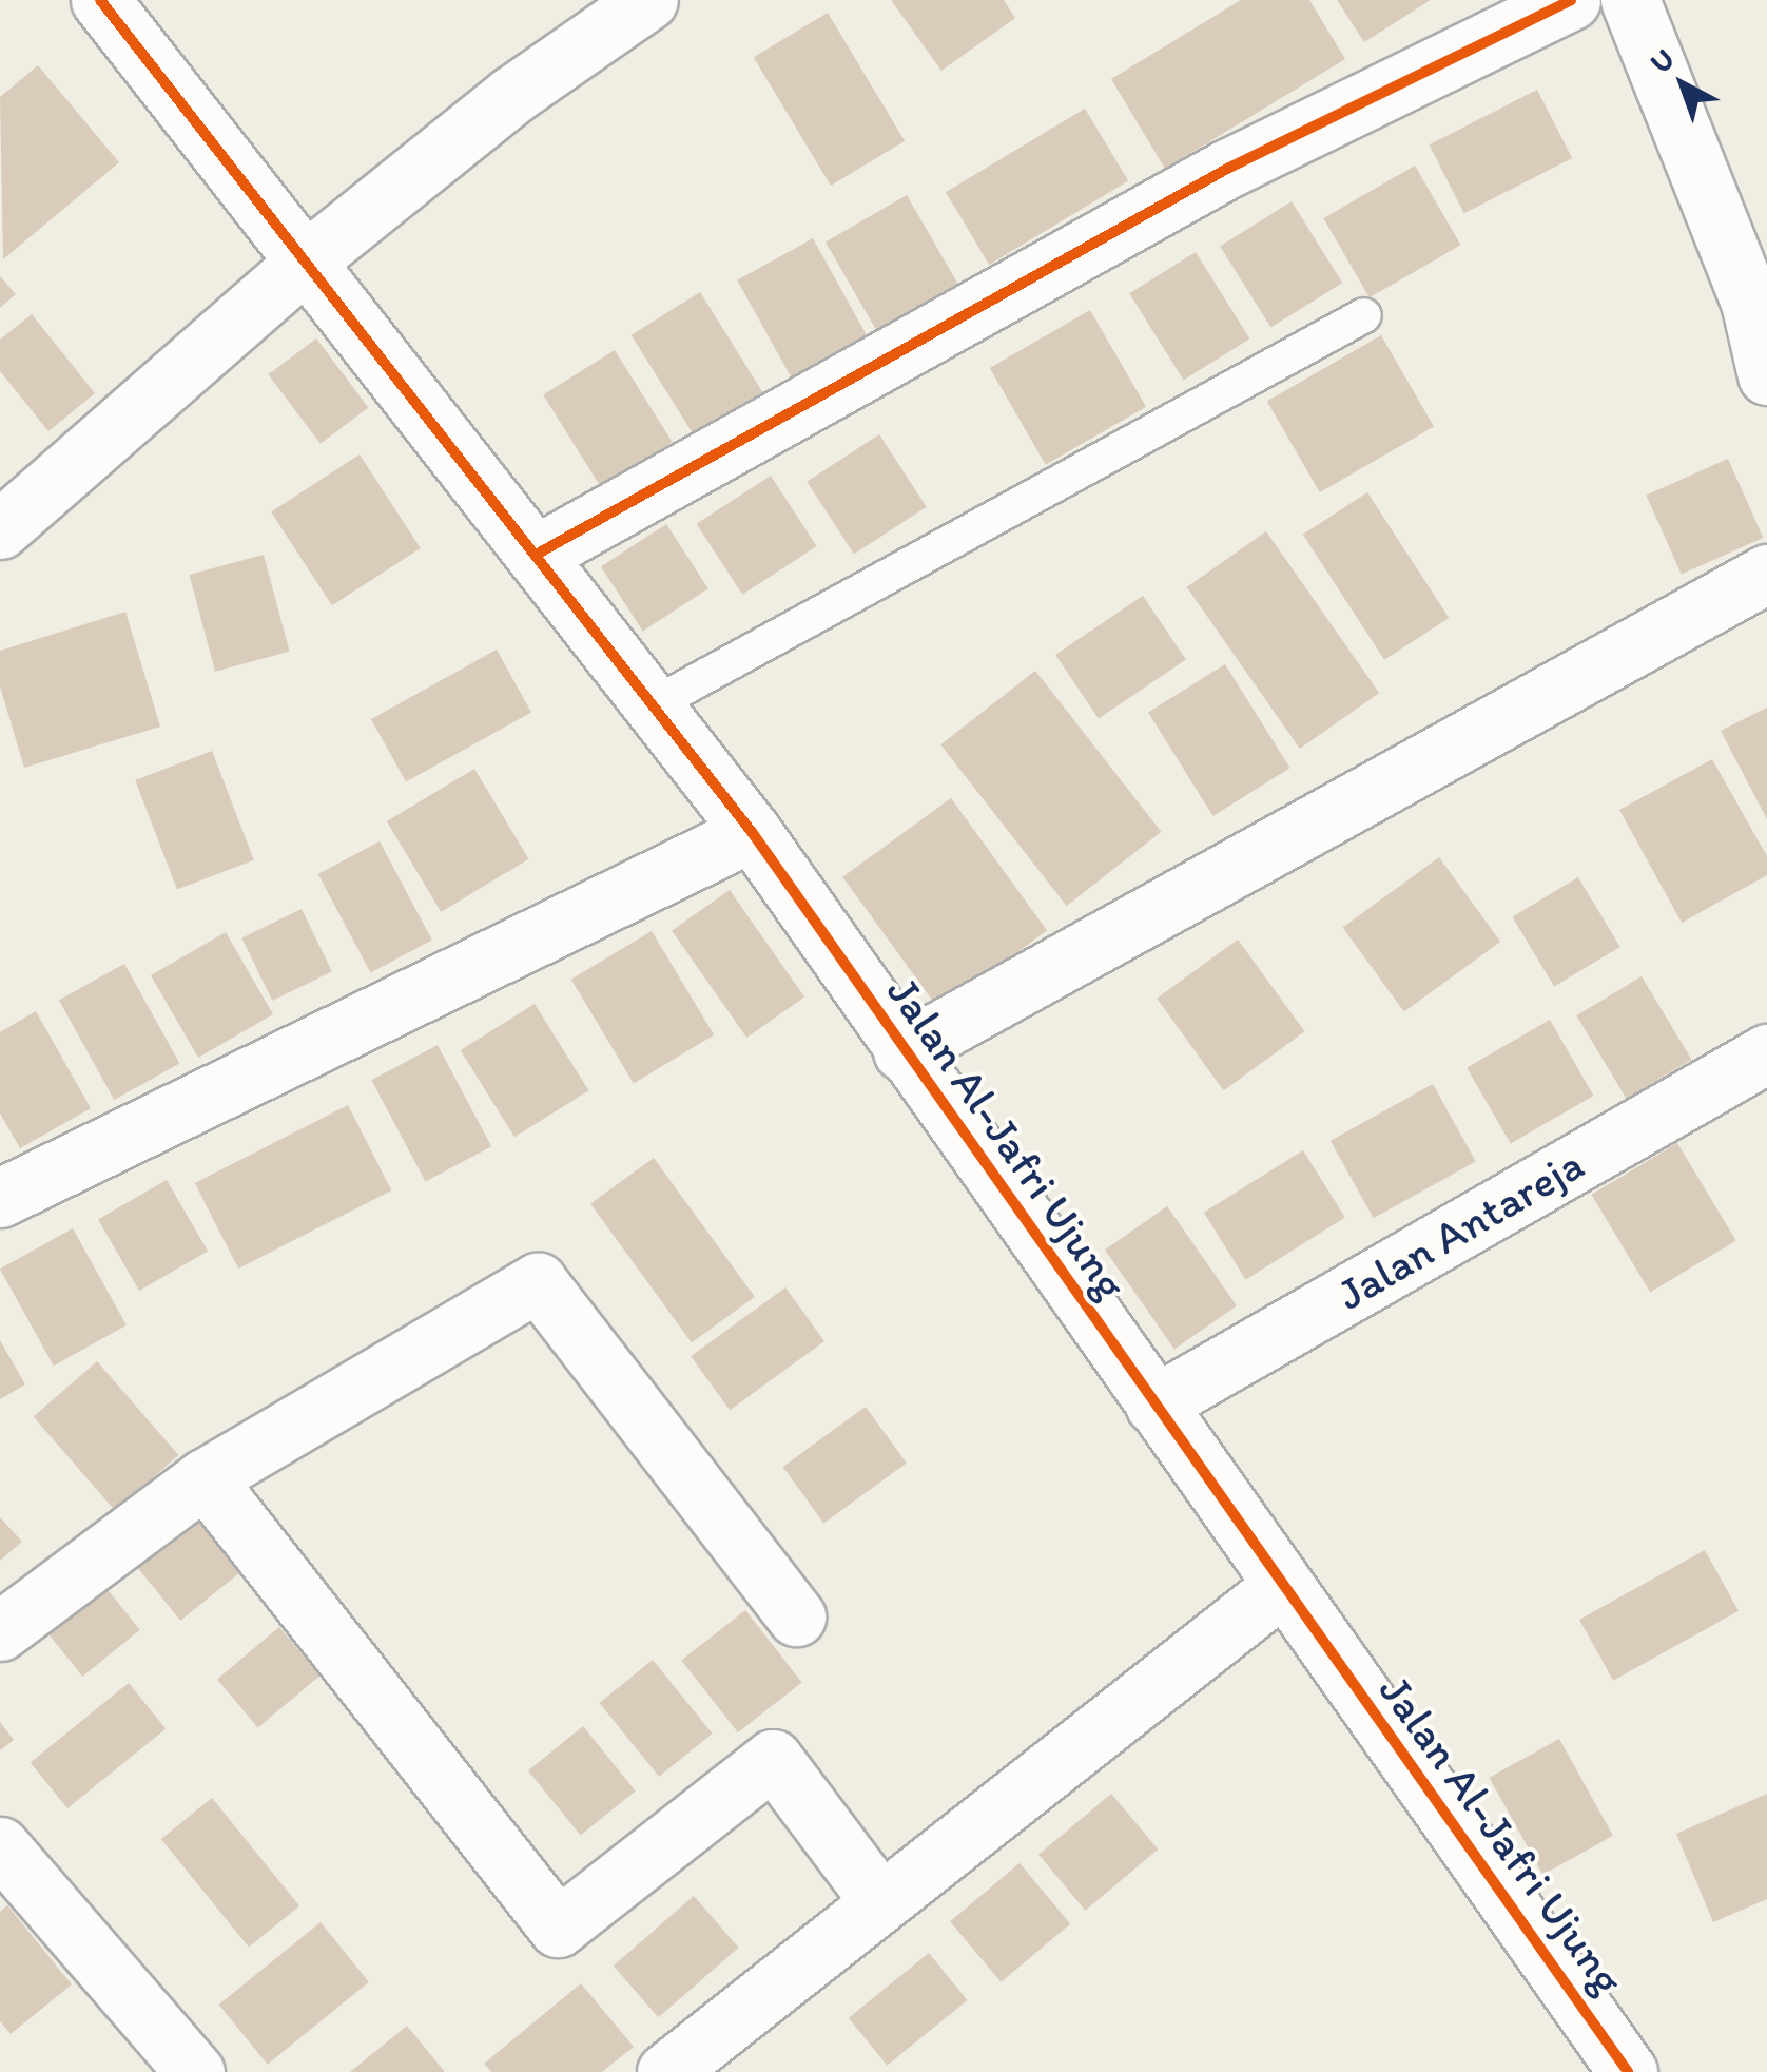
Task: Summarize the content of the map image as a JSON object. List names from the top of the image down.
{
  "streets": {
    "street": ["Jalan Al-Jafri Ujung", "Jalan Antareja"]
  },
  "crossings": [
    ["Jalan Al-Jafri Ujung", "Jalan Antareja"]
  ],
  "north": "top left"
}
